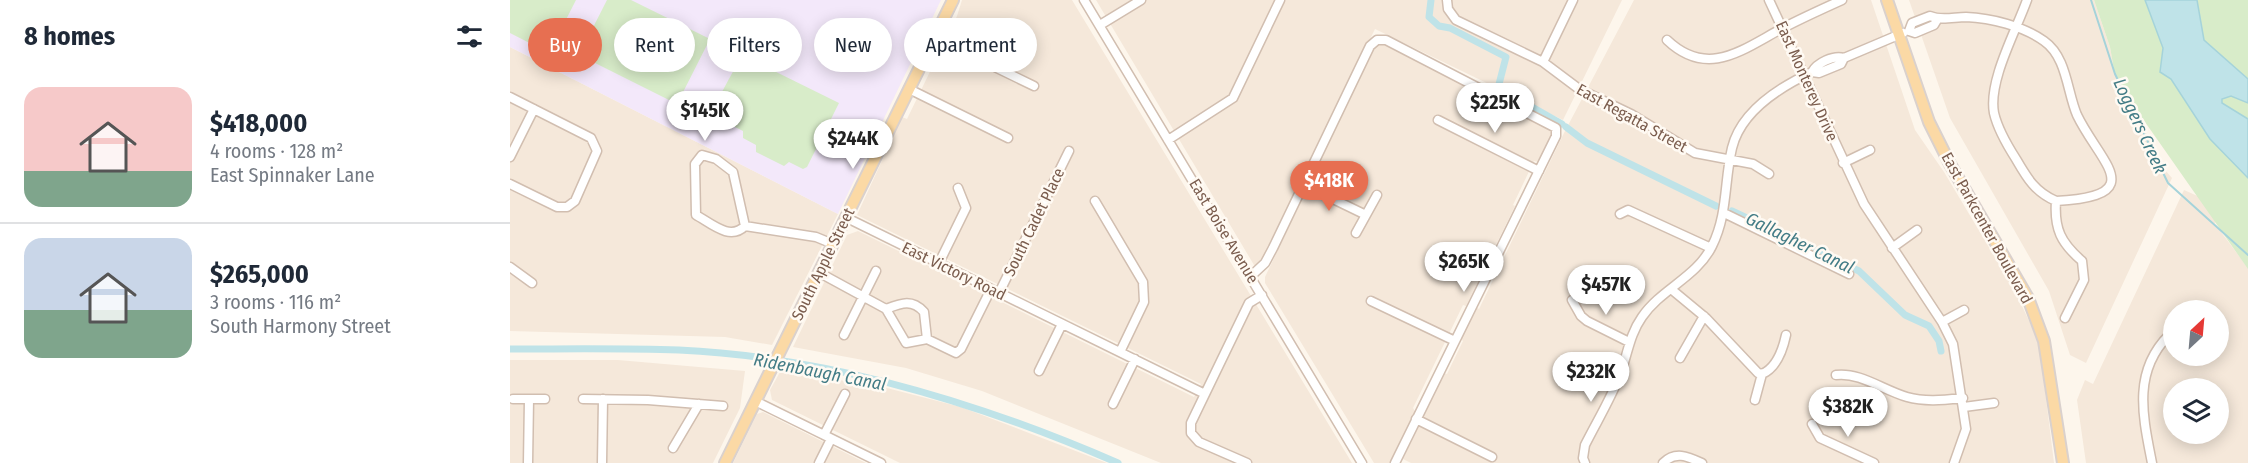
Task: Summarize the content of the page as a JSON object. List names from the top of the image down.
{
  "streets": {
    "main road": ["East Parkcenter Boulevard", "South Apple Street"],
    "street": [
      "East Monterey Drive",
      "East Regatta Street",
      "South Cadet Place",
      "East Boise Avenue",
      "East Victory Road"
    ]
  },
  "crossings": [
    ["South Cadet Place", "East Victory Road"],
    ["South Apple Street", "East Victory Road"]
  ],
  "water": ["Loggers Creek", "Gallagher Canal", "Ridenbaugh Canal"],
  "north": "top right",
  "page": {
    "heading": "8 homes",
    "chip": [
      "Buy",
      "Rent",
      "Filters",
      "New",
      "Apartment"
    ],
    "list": [
      {
        "name": "$418,000",
        "note": "4 rooms · 128 m² · East Spinnaker Lane"
      },
      {
        "name": "$265,000",
        "note": "3 rooms · 116 m² · South Harmony Street"
      }
    ],
    "price": [
      "$225K",
      "$145K",
      "$244K",
      "$418K",
      "$265K",
      "$457K",
      "$232K",
      "$382K"
    ]
  }
}
